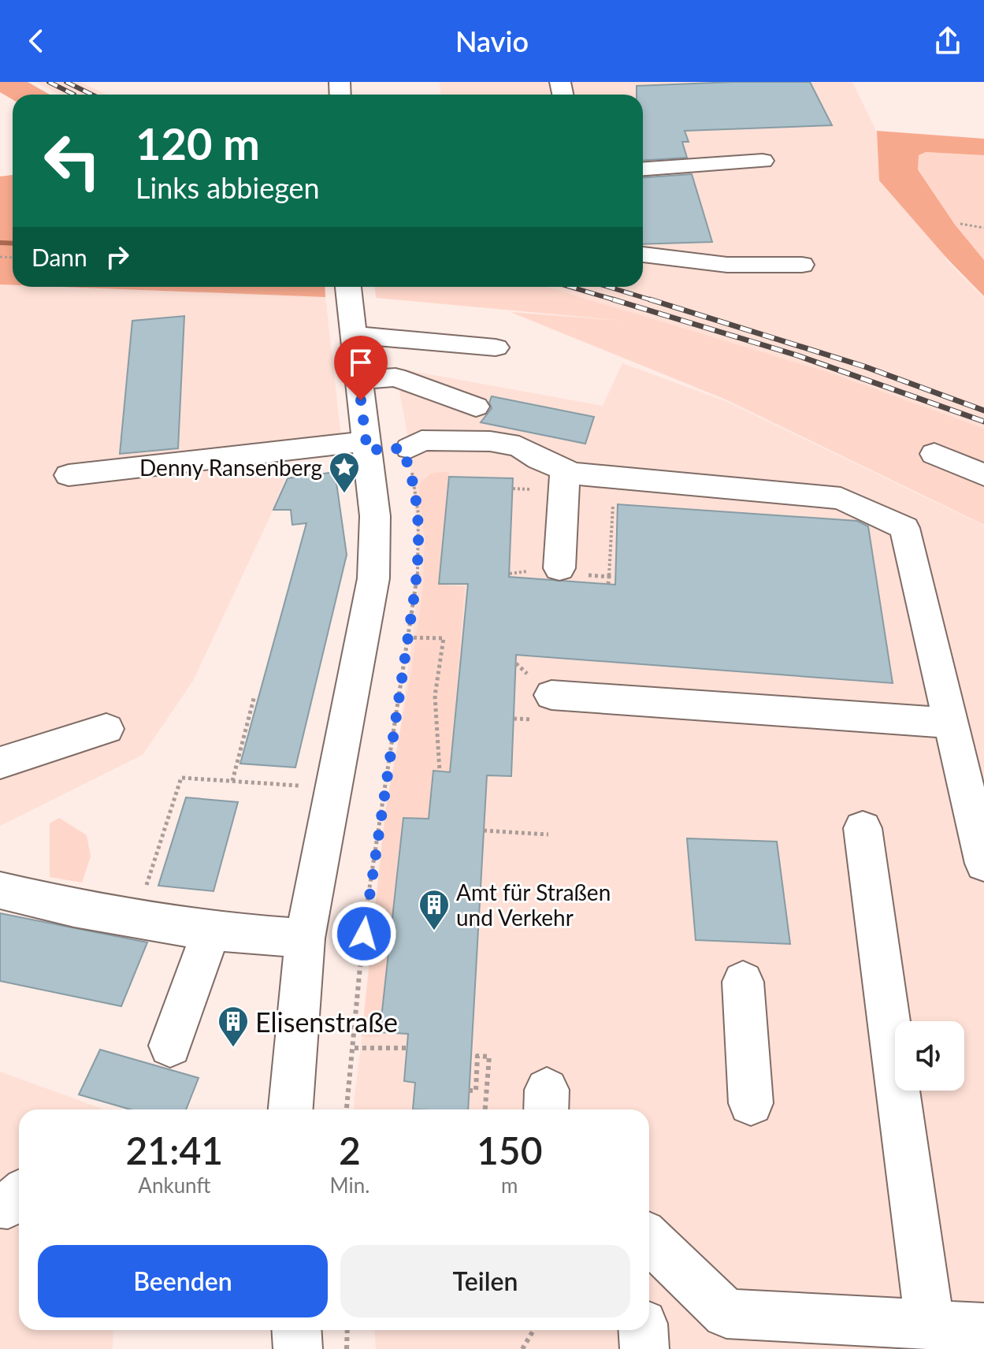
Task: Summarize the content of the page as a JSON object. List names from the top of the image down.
{
  "places": {
    "place": ["Denny Ransenberg"],
    "building": ["Amt für Straßen und Verkehr", "Elisenstraße"]
  },
  "page": {
    "header": "Navio",
    "turn": ["120 m", "Links abbiegen"],
    "then": "Dann",
    "eta": [
      "21:41",
      "Ankunft",
      "2",
      "Min.",
      "150",
      "m"
    ],
    "buttons": ["Beenden", "Teilen"]
  }
}
